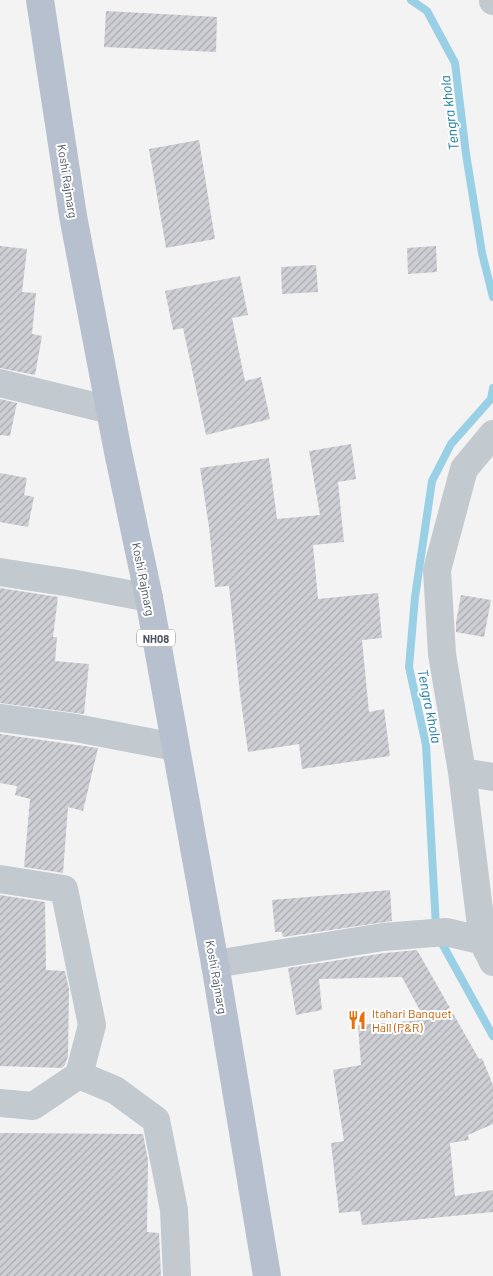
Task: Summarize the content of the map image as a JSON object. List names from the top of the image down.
{
  "streets": {
    "main road": ["Koshi Rajmarg", "NH08"]
  },
  "water": ["Tengra khola"],
  "places": {
    "restaurant": ["Itahari Banquet Hall (P&R)"]
  }
}
